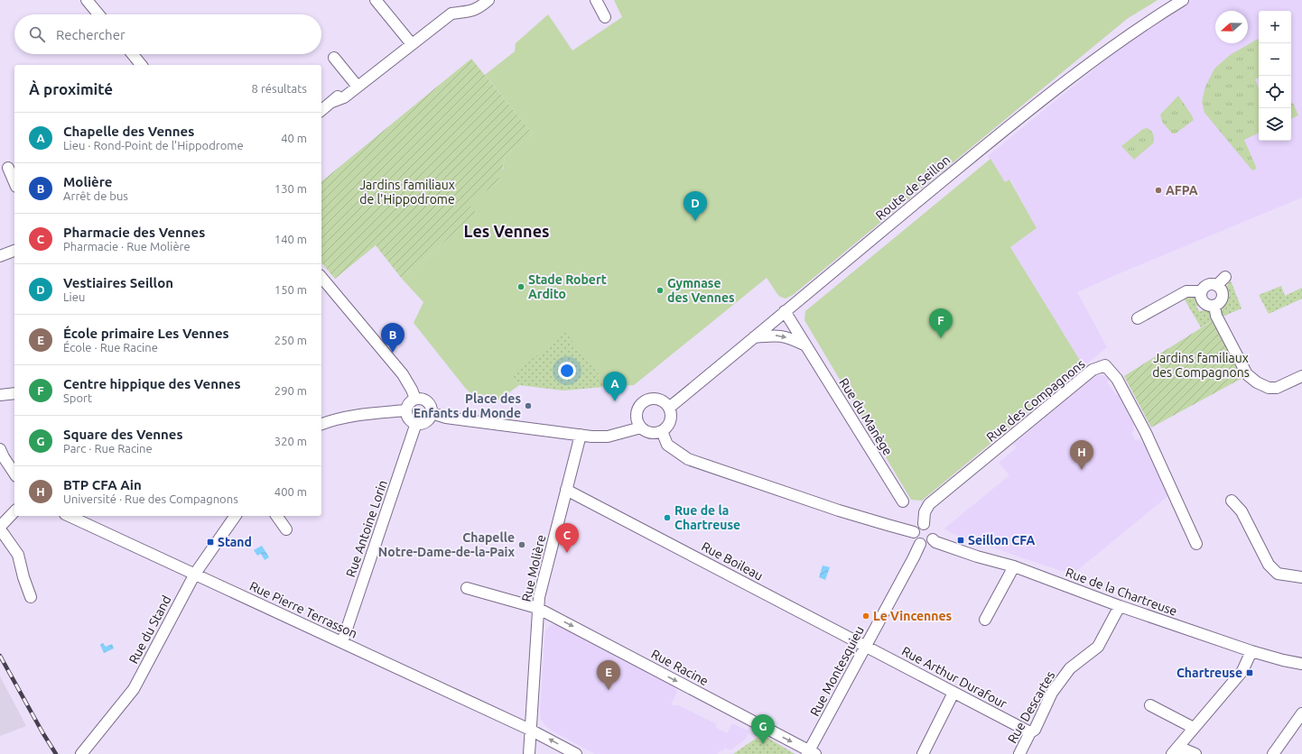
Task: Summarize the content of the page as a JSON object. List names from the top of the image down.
{
  "streets": {
    "street": [
      "Route de Seillon",
      "Rue des Compagnons",
      "Rue du Manège",
      "Rue Antoine Lorin",
      "Rue Boileau",
      "Rue Molière",
      "Rue de la Chartreuse",
      "Rue Pierre Terrasson",
      "Rue du Stand",
      "Rue Racine",
      "Rue Montesquieu",
      "Rue Arthur Durafour",
      "Rue Descartes"
    ]
  },
  "crossings": [
    ["Route de Seillon", "Rue du Manège"],
    ["Rue des Compagnons", "Rue de la Chartreuse"],
    ["Rue des Compagnons", "Rue Montesquieu"],
    ["Rue Antoine Lorin", "Rue Pierre Terrasson"],
    ["Rue Boileau", "Rue Molière"],
    ["Rue Boileau", "Rue Montesquieu"],
    ["Rue Boileau", "Rue Arthur Durafour"],
    ["Rue Molière", "Rue Pierre Terrasson"],
    ["Rue Molière", "Rue Racine"],
    ["Rue de la Chartreuse", "Rue Montesquieu"],
    ["Rue de la Chartreuse", "Rue Descartes"],
    ["Rue Pierre Terrasson", "Rue du Stand"],
    ["Rue Racine", "Rue Montesquieu"],
    ["Rue Montesquieu", "Rue Arthur Durafour"],
    ["Rue Arthur Durafour", "Rue Descartes"]
  ],
  "one_way": ["Rue Racine"],
  "districts": ["Les Vennes"],
  "parks": ["Jardins familiaux de l'Hippodrome", "Jardins familiaux des Compagnons"],
  "places": {
    "other": [
      "AFPA",
      "Stade Robert Ardito",
      "Gymnase des Vennes",
      "Place des Enfants du Monde",
      "Rue de la Chartreuse",
      "Chapelle Notre-Dame-de-la-Paix",
      "Le Vincennes"
    ],
    "transit": ["Seillon CFA", "Stand", "Chartreuse"]
  },
  "north": "left",
  "page": {
    "map_buttons": ["+", "−"],
    "search": "Rechercher",
    "heading": ["À proximité", "8 résultats"],
    "list": [
      {
        "mark": "A",
        "name": "Chapelle des Vennes",
        "note": "Lieu · Rond-Point de l'Hippodrome",
        "value": "40 m"
      },
      {
        "mark": "B",
        "name": "Molière",
        "note": "Arrêt de bus",
        "value": "130 m"
      },
      {
        "mark": "C",
        "name": "Pharmacie des Vennes",
        "note": "Pharmacie · Rue Molière",
        "value": "140 m"
      },
      {
        "mark": "D",
        "name": "Vestiaires Seillon",
        "note": "Lieu",
        "value": "150 m"
      },
      {
        "mark": "E",
        "name": "École primaire Les Vennes",
        "note": "École · Rue Racine",
        "value": "250 m"
      },
      {
        "mark": "F",
        "name": "Centre hippique des Vennes",
        "note": "Sport",
        "value": "290 m"
      },
      {
        "mark": "G",
        "name": "Square des Vennes",
        "note": "Parc · Rue Racine",
        "value": "320 m"
      },
      {
        "mark": "H",
        "name": "BTP CFA Ain",
        "note": "Université · Rue des Compagnons",
        "value": "400 m"
      }
    ],
    "pins": [
      "D",
      "F",
      "B",
      "A",
      "H",
      "C",
      "E",
      "G"
    ]
  }
}
